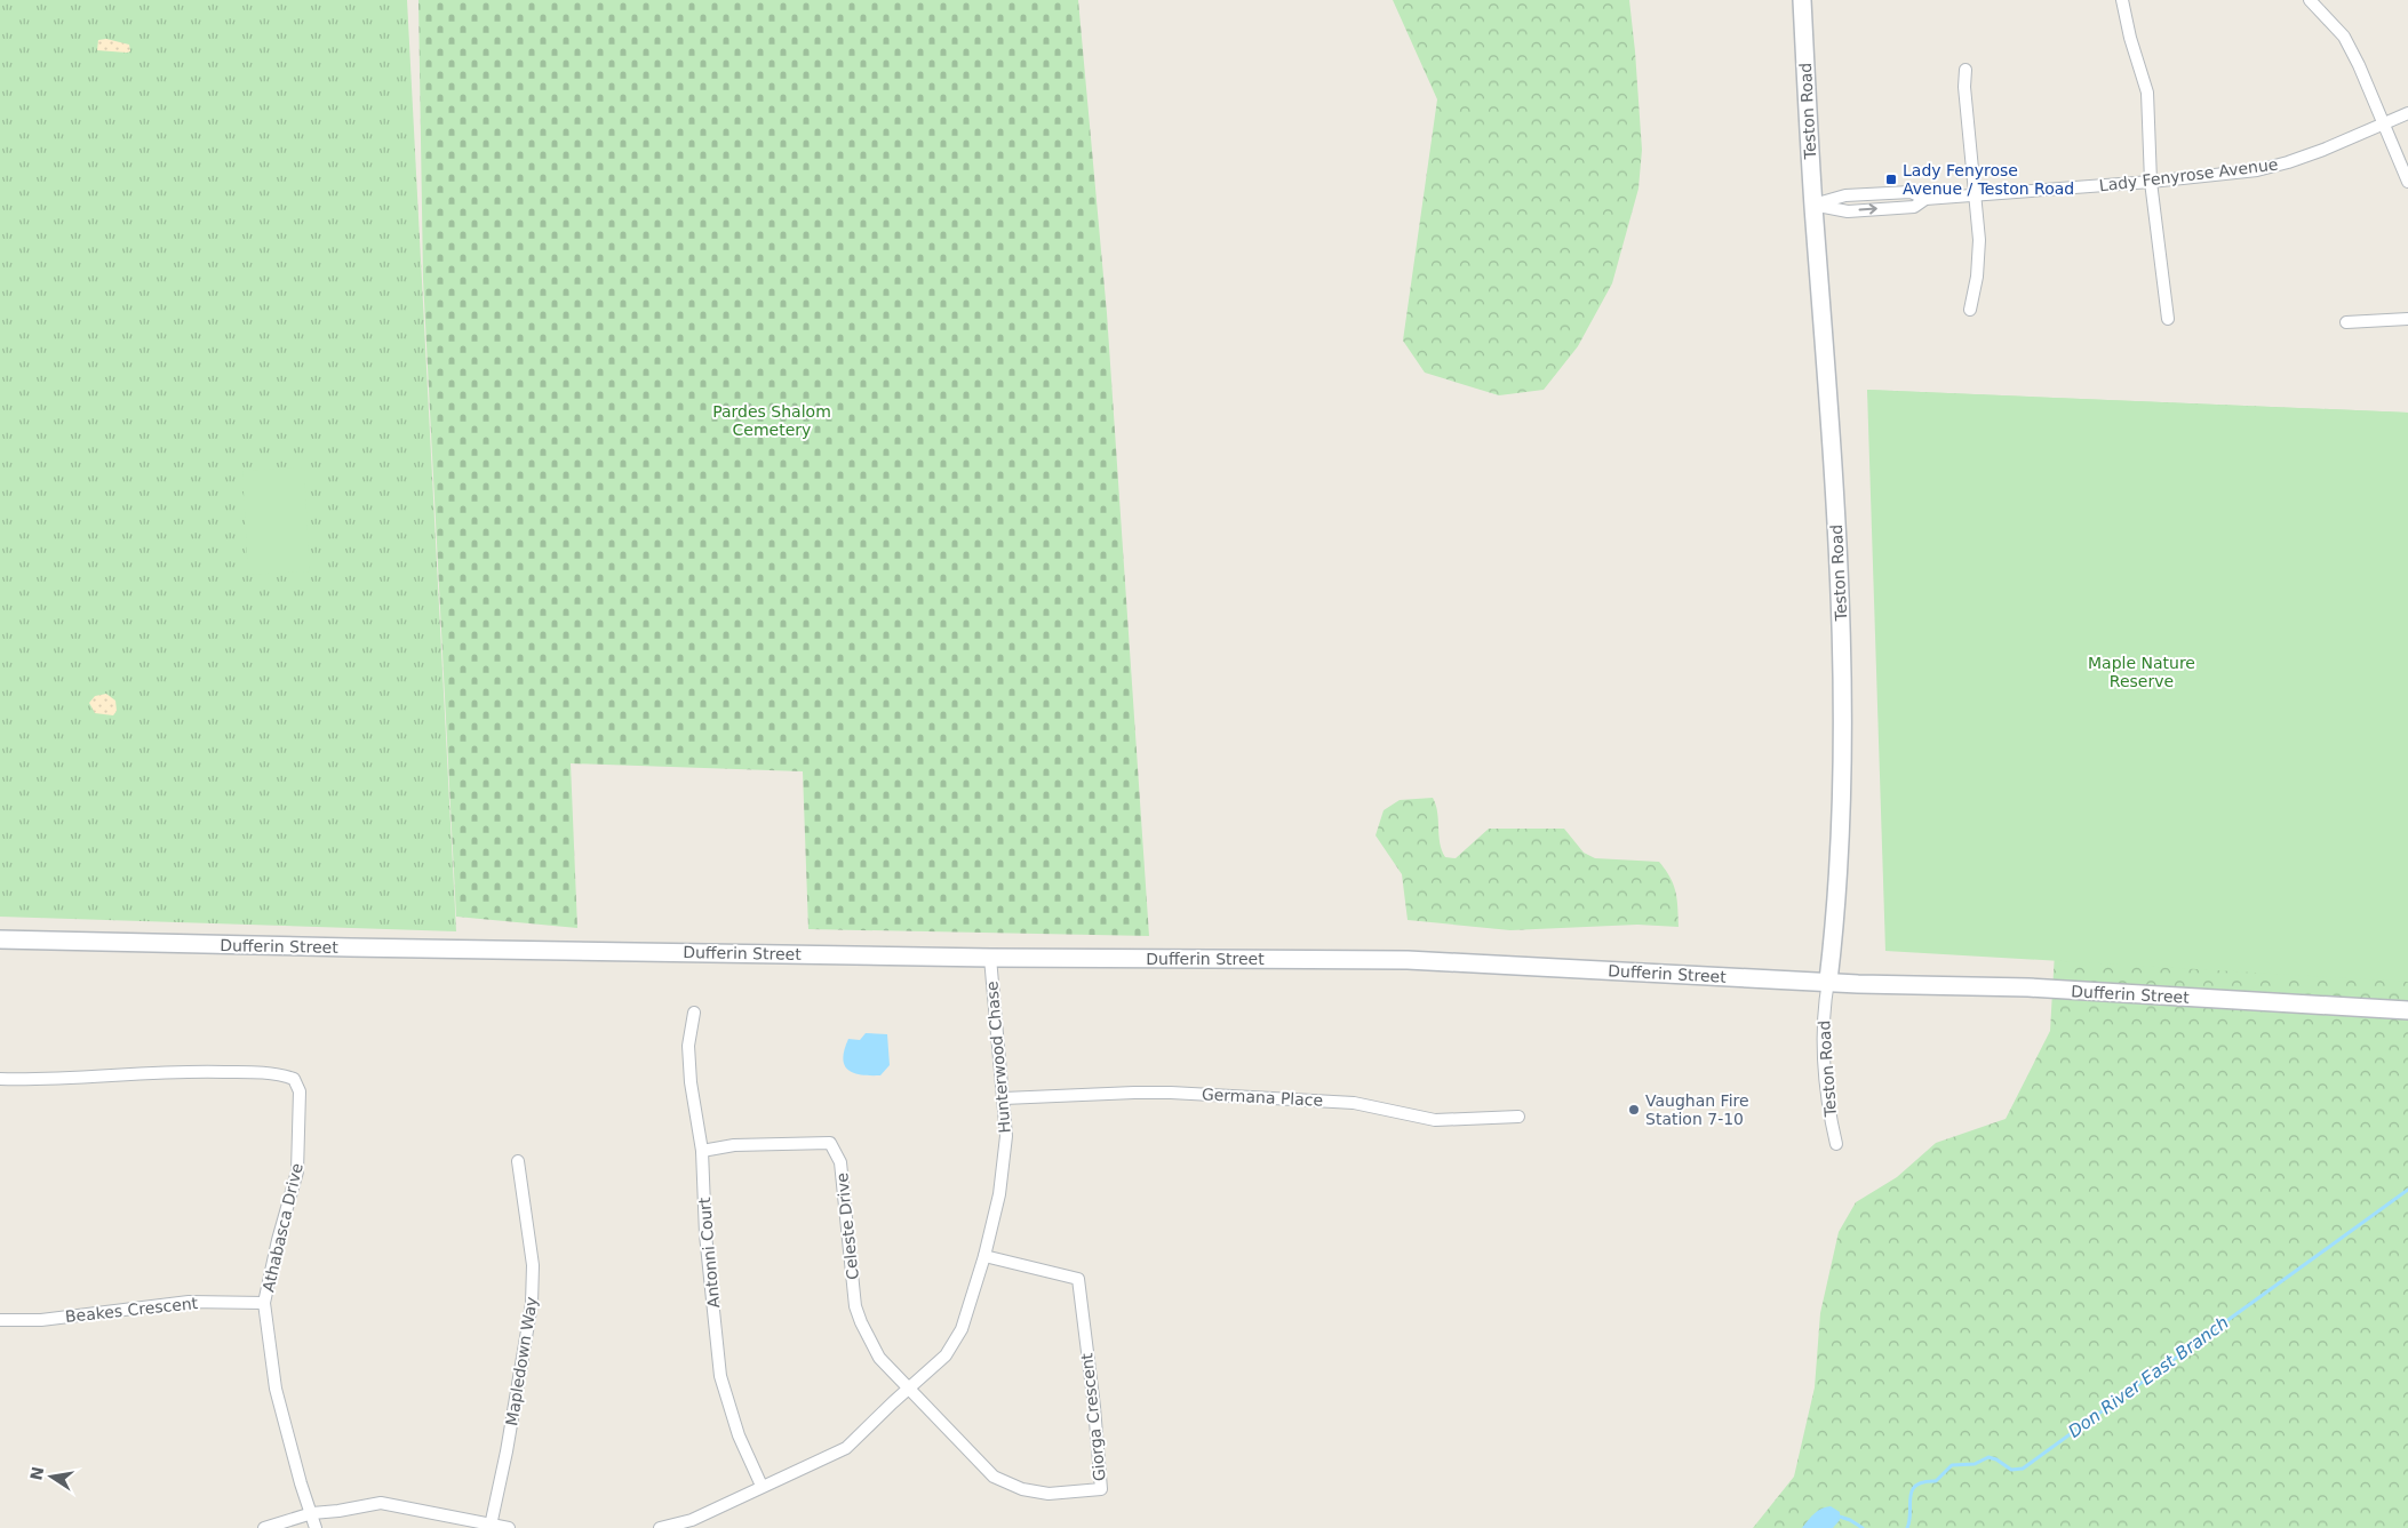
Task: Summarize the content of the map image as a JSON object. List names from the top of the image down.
{
  "streets": {
    "main road": ["Teston Road", "Dufferin Street"],
    "street": [
      "Lady Fenyrose Avenue",
      "Hunterwood Chase",
      "Germana Place",
      "Celeste Drive",
      "Athabasca Drive",
      "Antonni Court",
      "Beakes Crescent",
      "Mapledown Way",
      "Giorga Crescent"
    ]
  },
  "crossings": [
    ["Teston Road", "Lady Fenyrose Avenue"],
    ["Teston Road", "Dufferin Street"],
    ["Dufferin Street", "Hunterwood Chase"],
    ["Hunterwood Chase", "Germana Place"],
    ["Hunterwood Chase", "Celeste Drive"],
    ["Hunterwood Chase", "Antonni Court"],
    ["Hunterwood Chase", "Giorga Crescent"],
    ["Celeste Drive", "Antonni Court"],
    ["Celeste Drive", "Giorga Crescent"],
    ["Athabasca Drive", "Beakes Crescent"]
  ],
  "water": ["Don River East Branch"],
  "parks": ["Pardes Shalom Cemetery", "Maple Nature Reserve"],
  "places": {
    "transit": ["Lady Fenyrose Avenue / Teston Road"],
    "other": ["Vaughan Fire Station 7-10"]
  },
  "north": "left"
}
